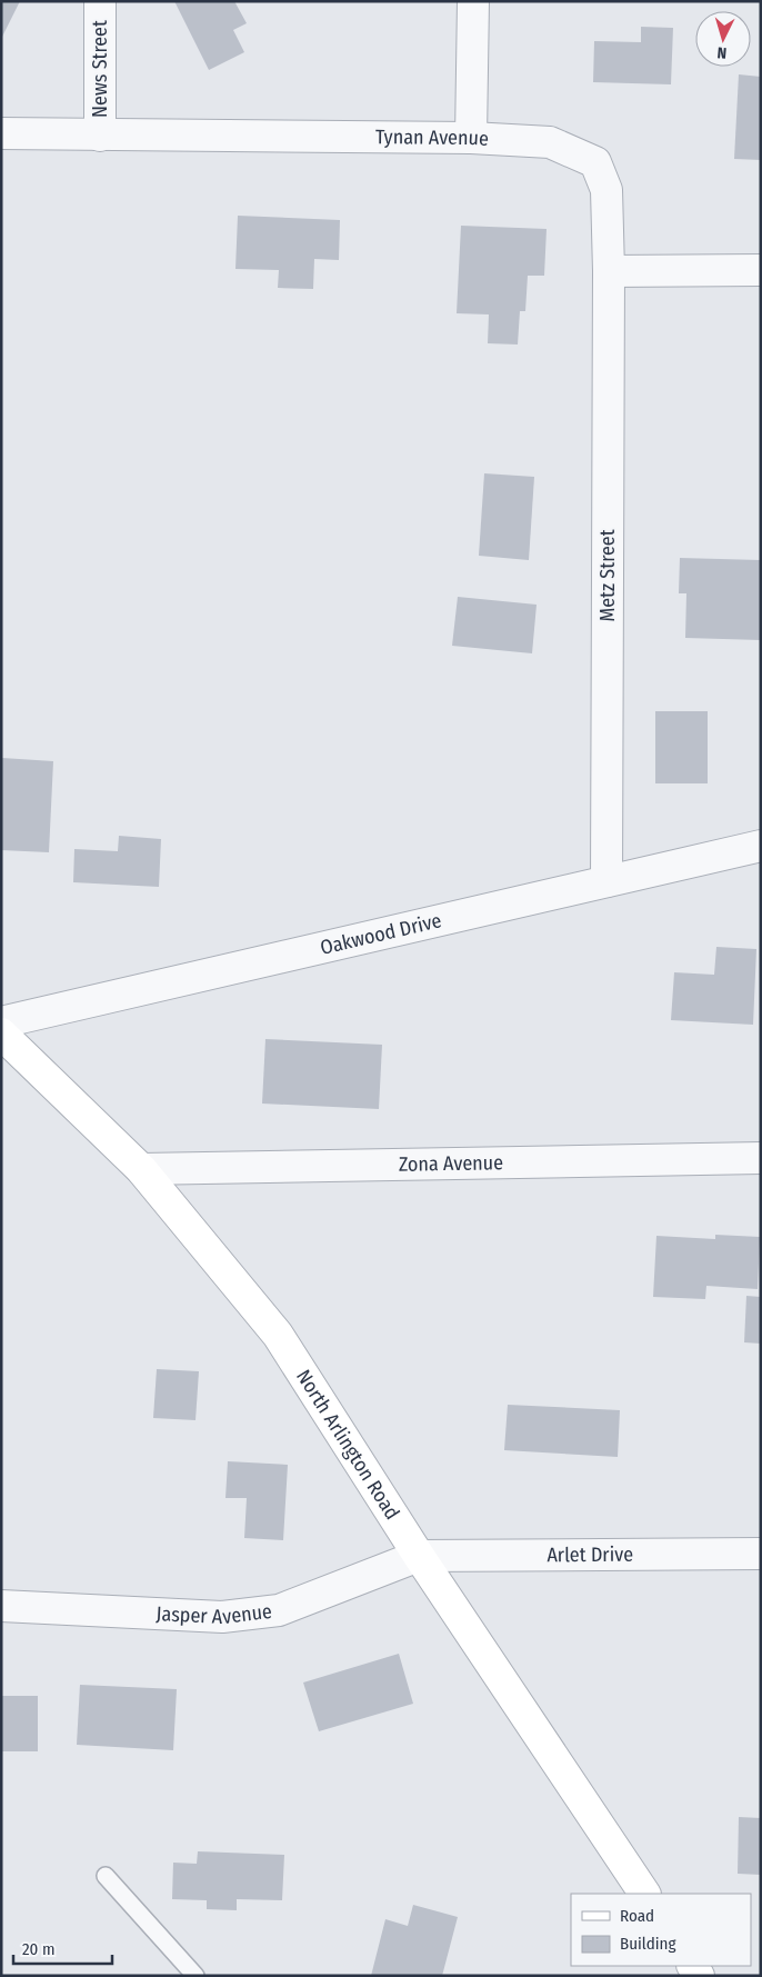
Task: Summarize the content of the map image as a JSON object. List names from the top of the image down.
{
  "streets": {
    "main road": ["North Arlington Road"],
    "street": [
      "News Street",
      "Tynan Avenue",
      "Metz Street",
      "Oakwood Drive",
      "Zona Avenue",
      "Arlet Drive",
      "Jasper Avenue"
    ]
  },
  "crossings": [
    ["News Street", "Tynan Avenue"],
    ["Tynan Avenue", "Metz Street"],
    ["Metz Street", "Oakwood Drive"],
    ["Zona Avenue", "North Arlington Road"],
    ["North Arlington Road", "Arlet Drive"],
    ["North Arlington Road", "Jasper Avenue"],
    ["Arlet Drive", "Jasper Avenue"]
  ],
  "legend": ["Road", "Building"],
  "scale_bar": "20 m",
  "north": "bottom"
}
